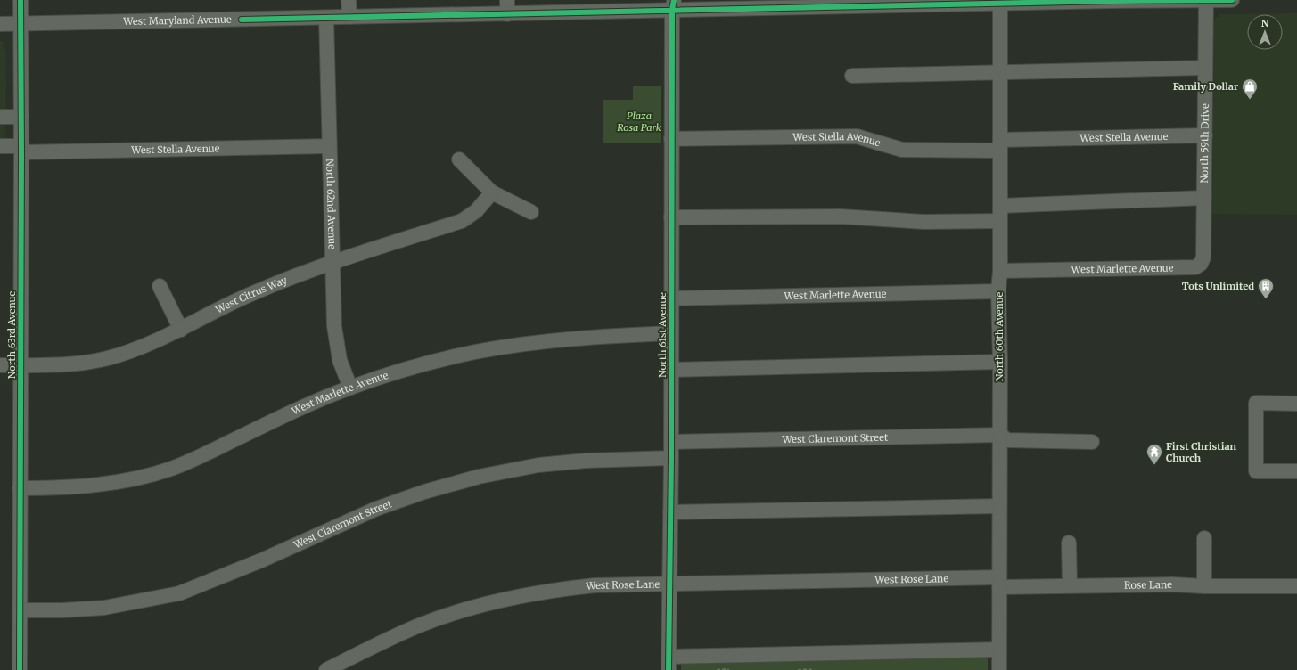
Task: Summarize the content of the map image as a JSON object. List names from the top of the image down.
{
  "streets": {
    "street": [
      "West Maryland Avenue",
      "West Stella Avenue",
      "North 59th Drive",
      "North 62nd Avenue",
      "West Marlette Avenue",
      "West Citrus Way",
      "North 63rd Avenue",
      "North 61st Avenue",
      "North 60th Avenue",
      "West Claremont Street",
      "West Rose Lane",
      "Rose Lane"
    ]
  },
  "crossings": [
    ["West Maryland Avenue", "North 59th Drive"],
    ["West Maryland Avenue", "North 62nd Avenue"],
    ["West Maryland Avenue", "North 63rd Avenue"],
    ["West Maryland Avenue", "North 61st Avenue"],
    ["West Maryland Avenue", "North 60th Avenue"],
    ["West Stella Avenue", "North 59th Drive"],
    ["West Stella Avenue", "North 62nd Avenue"],
    ["West Stella Avenue", "North 63rd Avenue"],
    ["West Stella Avenue", "North 61st Avenue"],
    ["West Stella Avenue", "North 60th Avenue"],
    ["North 59th Drive", "West Marlette Avenue"],
    ["North 62nd Avenue", "West Marlette Avenue"],
    ["North 62nd Avenue", "West Citrus Way"],
    ["West Marlette Avenue", "North 63rd Avenue"],
    ["West Marlette Avenue", "North 61st Avenue"],
    ["West Marlette Avenue", "North 60th Avenue"],
    ["West Citrus Way", "North 63rd Avenue"],
    ["North 63rd Avenue", "West Claremont Street"],
    ["North 61st Avenue", "West Claremont Street"],
    ["North 61st Avenue", "West Rose Lane"],
    ["North 60th Avenue", "West Claremont Street"],
    ["North 60th Avenue", "West Rose Lane"],
    ["North 60th Avenue", "Rose Lane"],
    ["West Rose Lane", "Rose Lane"]
  ],
  "parks": ["Plaza Rosa Park"],
  "places": {
    "shop": ["Family Dollar"],
    "building": ["Tots Unlimited"],
    "temple": ["First Christian Church"]
  },
  "north": "top"
}
